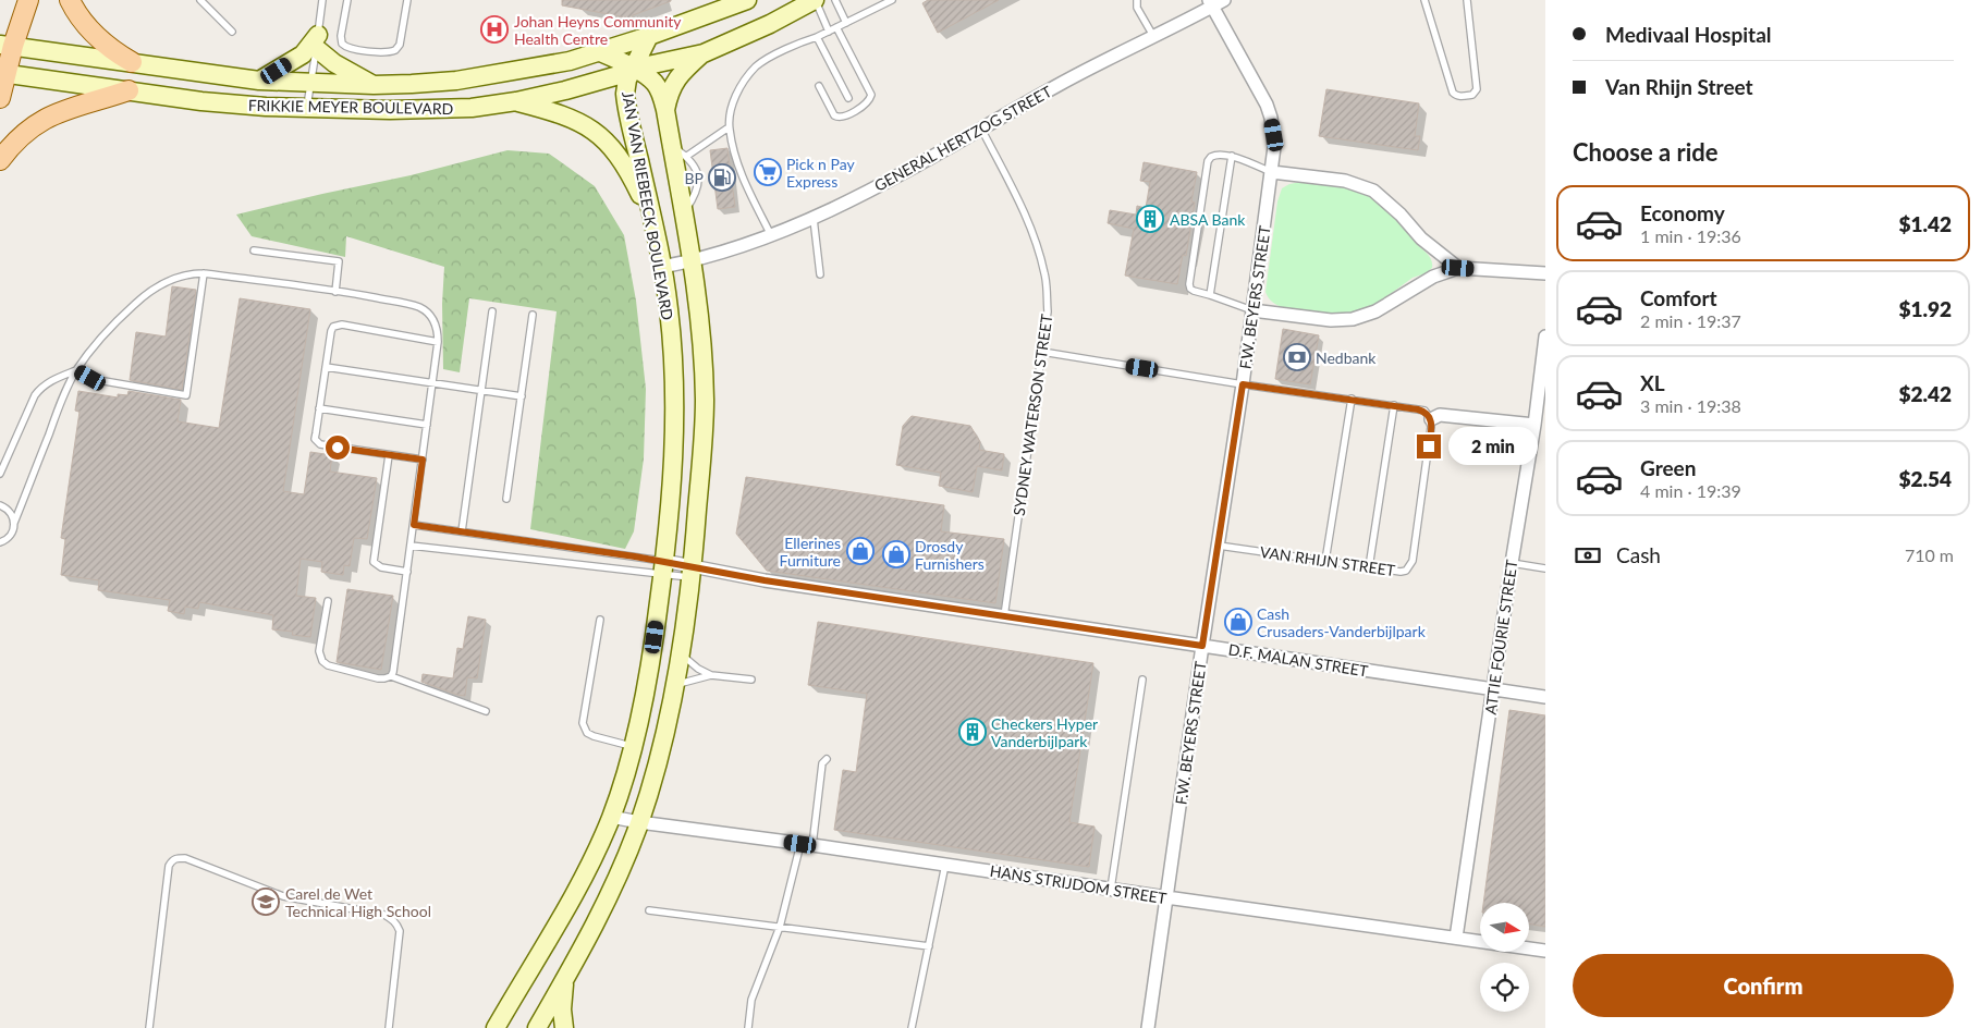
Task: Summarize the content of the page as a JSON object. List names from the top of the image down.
{
  "streets": {
    "street": [
      "FRIKKIE MEYER BOULEVARD",
      "GENERAL HERTZOG STREET",
      "JAN VAN RIEBEECK BOULEVARD",
      "F.W. BEYERS STREET",
      "ATTIE FOURIE STREET",
      "D.F. MALAN STREET",
      "HANS STRIJDOM STREET"
    ],
    "lane": ["SYDNEY WATERSON STREET", "VAN RHIJN STREET"]
  },
  "crossings": [
    ["FRIKKIE MEYER BOULEVARD", "JAN VAN RIEBEECK BOULEVARD"],
    ["GENERAL HERTZOG STREET", "JAN VAN RIEBEECK BOULEVARD"],
    ["GENERAL HERTZOG STREET", "F.W. BEYERS STREET"],
    ["GENERAL HERTZOG STREET", "SYDNEY WATERSON STREET"],
    ["JAN VAN RIEBEECK BOULEVARD", "D.F. MALAN STREET"],
    ["JAN VAN RIEBEECK BOULEVARD", "HANS STRIJDOM STREET"],
    ["F.W. BEYERS STREET", "VAN RHIJN STREET"],
    ["F.W. BEYERS STREET", "D.F. MALAN STREET"],
    ["F.W. BEYERS STREET", "HANS STRIJDOM STREET"],
    ["SYDNEY WATERSON STREET", "D.F. MALAN STREET"],
    ["ATTIE FOURIE STREET", "D.F. MALAN STREET"],
    ["ATTIE FOURIE STREET", "HANS STRIJDOM STREET"]
  ],
  "places": {
    "hospital": ["Johan Heyns Community Health Centre"],
    "supermarket": ["Pick n Pay Express"],
    "fuel station": ["BP"],
    "building": ["ABSA Bank", "Checkers Hyper Vanderbijlpark"],
    "bank": ["Nedbank"],
    "shop": ["Ellerines Furniture", "Drosdy Furnishers", "Cash Crusaders-Vanderbijlpark"],
    "school or university": ["Carel de Wet Technical High School"]
  },
  "north": "right",
  "page": {
    "banner": ["Medivaal Hospital", "Van Rhijn Street"],
    "heading": "Choose a ride",
    "list": [
      {
        "name": "Economy",
        "note": "1 min · 19:36",
        "value": "$1.42"
      },
      {
        "name": "Comfort",
        "note": "2 min · 19:37",
        "value": "$1.92"
      },
      {
        "name": "XL",
        "note": "3 min · 19:38",
        "value": "$2.42"
      },
      {
        "name": "Green",
        "note": "4 min · 19:39",
        "value": "$2.54"
      }
    ],
    "bubble": "2 min",
    "pay": ["Cash", "710 m"],
    "buttons": "Confirm"
  }
}
